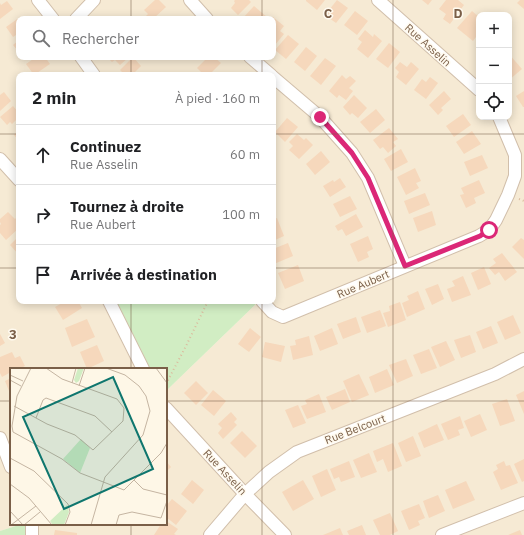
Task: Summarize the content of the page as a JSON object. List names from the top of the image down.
{
  "streets": {
    "street": ["Rue Asselin", "Rue Aubert", "Rue Belcourt"]
  },
  "crossings": [
    ["Rue Asselin", "Rue Belcourt"]
  ],
  "page": {
    "map_buttons": ["+", "−"],
    "search": "Rechercher",
    "heading": ["2 min", "À pied · 160 m"],
    "list": [
      ["Continuez", "Rue Asselin", "60 m"],
      ["Tournez à droite", "Rue Aubert", "100 m"],
      "Arrivée à destination"
    ]
  },
  "grid": {
    "columns": ["C", "D"],
    "rows": ["3"]
  }
}
